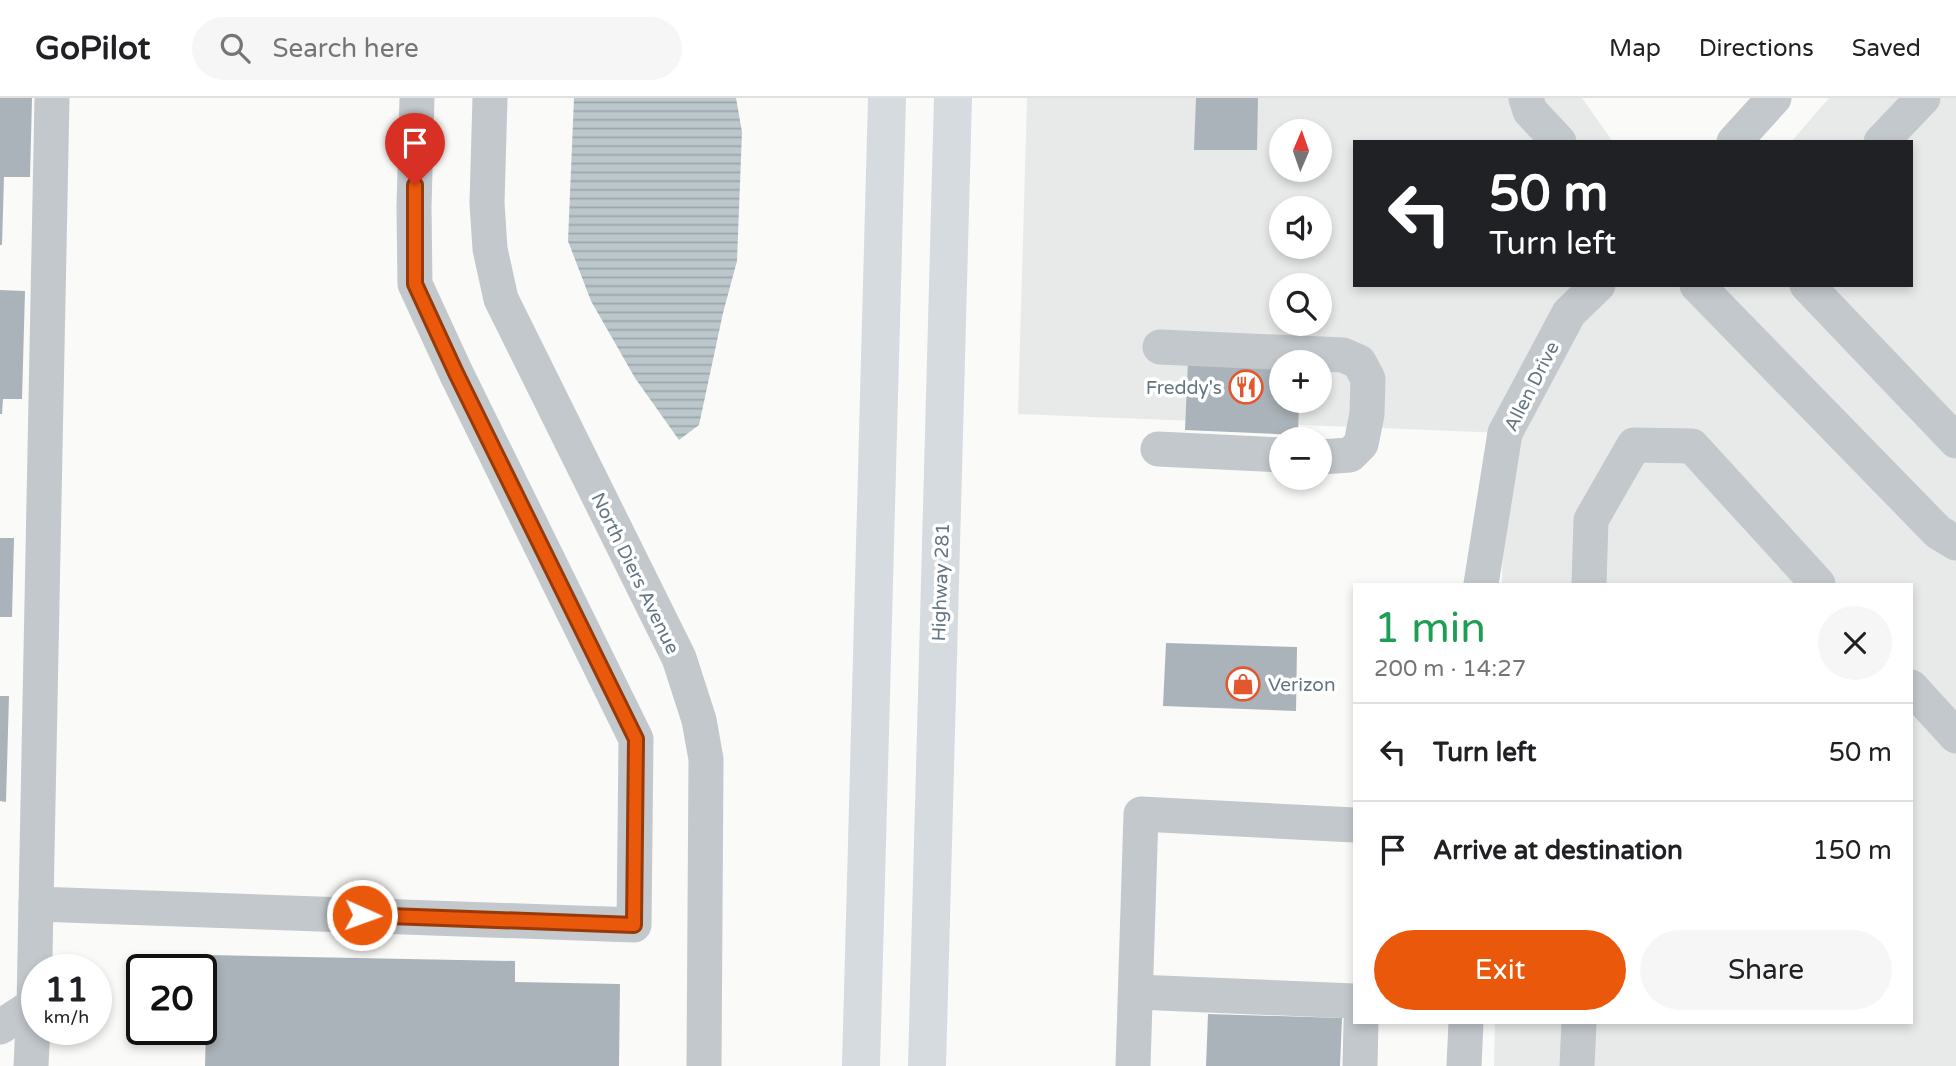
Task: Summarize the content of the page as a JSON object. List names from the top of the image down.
{
  "streets": {
    "highway": ["Highway 281"],
    "street": ["Allen Drive", "North Diers Avenue"]
  },
  "places": {
    "restaurant": ["Freddy's"],
    "shop": ["Verizon"]
  },
  "north": "top",
  "page": {
    "header": "GoPilot",
    "search": "Search here",
    "nav": ["Map", "Directions", "Saved"],
    "map_buttons": ["+", "−"],
    "turn": ["50 m", "Turn left"],
    "heading": ["1 min", "200 m · 14:27"],
    "list": [
      {
        "name": "Turn left",
        "value": "50 m"
      },
      {
        "name": "Arrive at destination",
        "value": "150 m"
      }
    ],
    "buttons": ["Exit", "Share"],
    "speed": "11 km/h",
    "limit": "20"
  }
}
